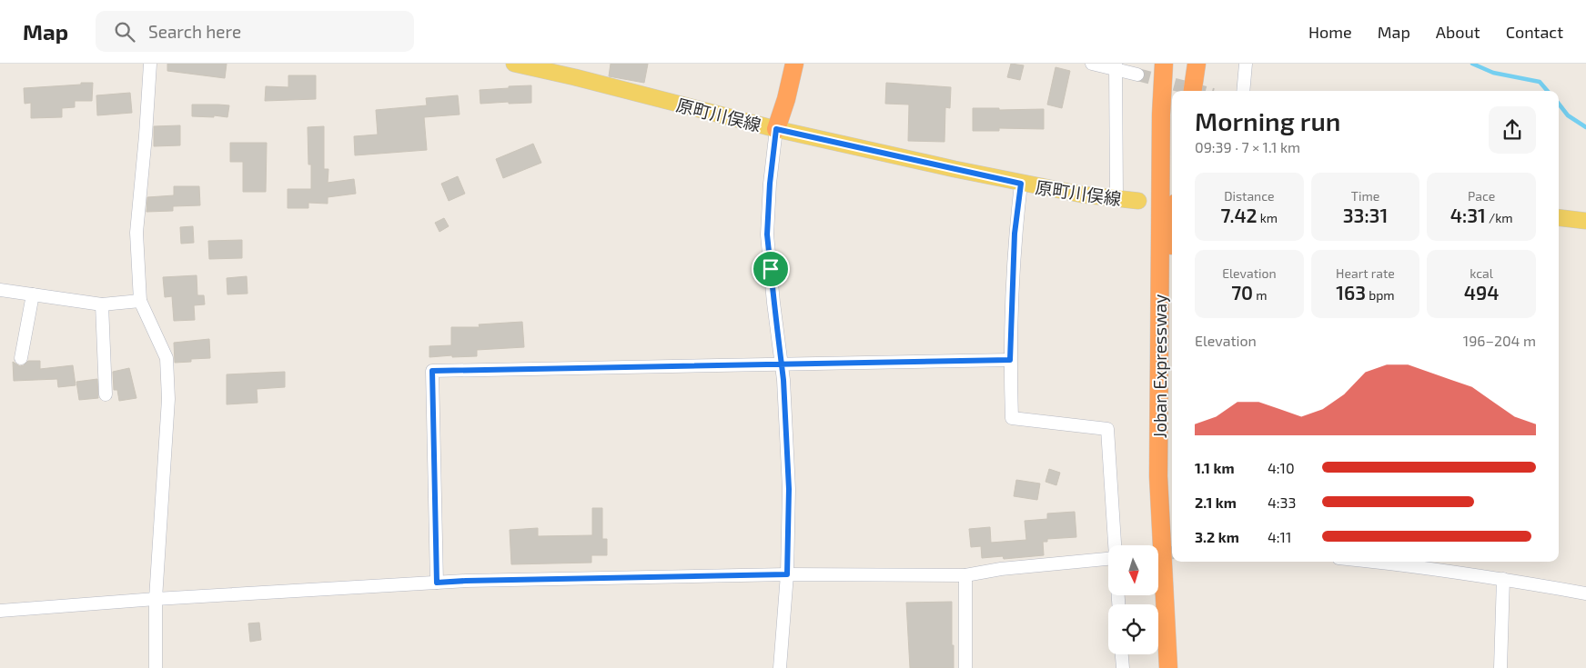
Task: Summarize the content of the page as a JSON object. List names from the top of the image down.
{
  "streets": {
    "highway": ["Joban Expressway"],
    "main road": ["原町川俣線"]
  },
  "north": "bottom",
  "page": {
    "header": "Map",
    "search": "Search here",
    "nav": [
      "Home",
      "Map",
      "About",
      "Contact"
    ],
    "heading": ["Morning run", "09:39 · 7 × 1.1 km"],
    "stats": [
      ["Distance", "7.42 km"],
      ["Time", "33:31"],
      ["Pace", "4:31 /km"],
      ["Elevation", "70 m"],
      ["Heart rate", "163 bpm"],
      ["kcal", "494"]
    ],
    "chart": ["Elevation", "196–204 m"],
    "list": [
      {
        "name": "1.1 km",
        "note": "4:10"
      },
      {
        "name": "2.1 km",
        "note": "4:33"
      },
      {
        "name": "3.2 km",
        "note": "4:11"
      }
    ]
  }
}
